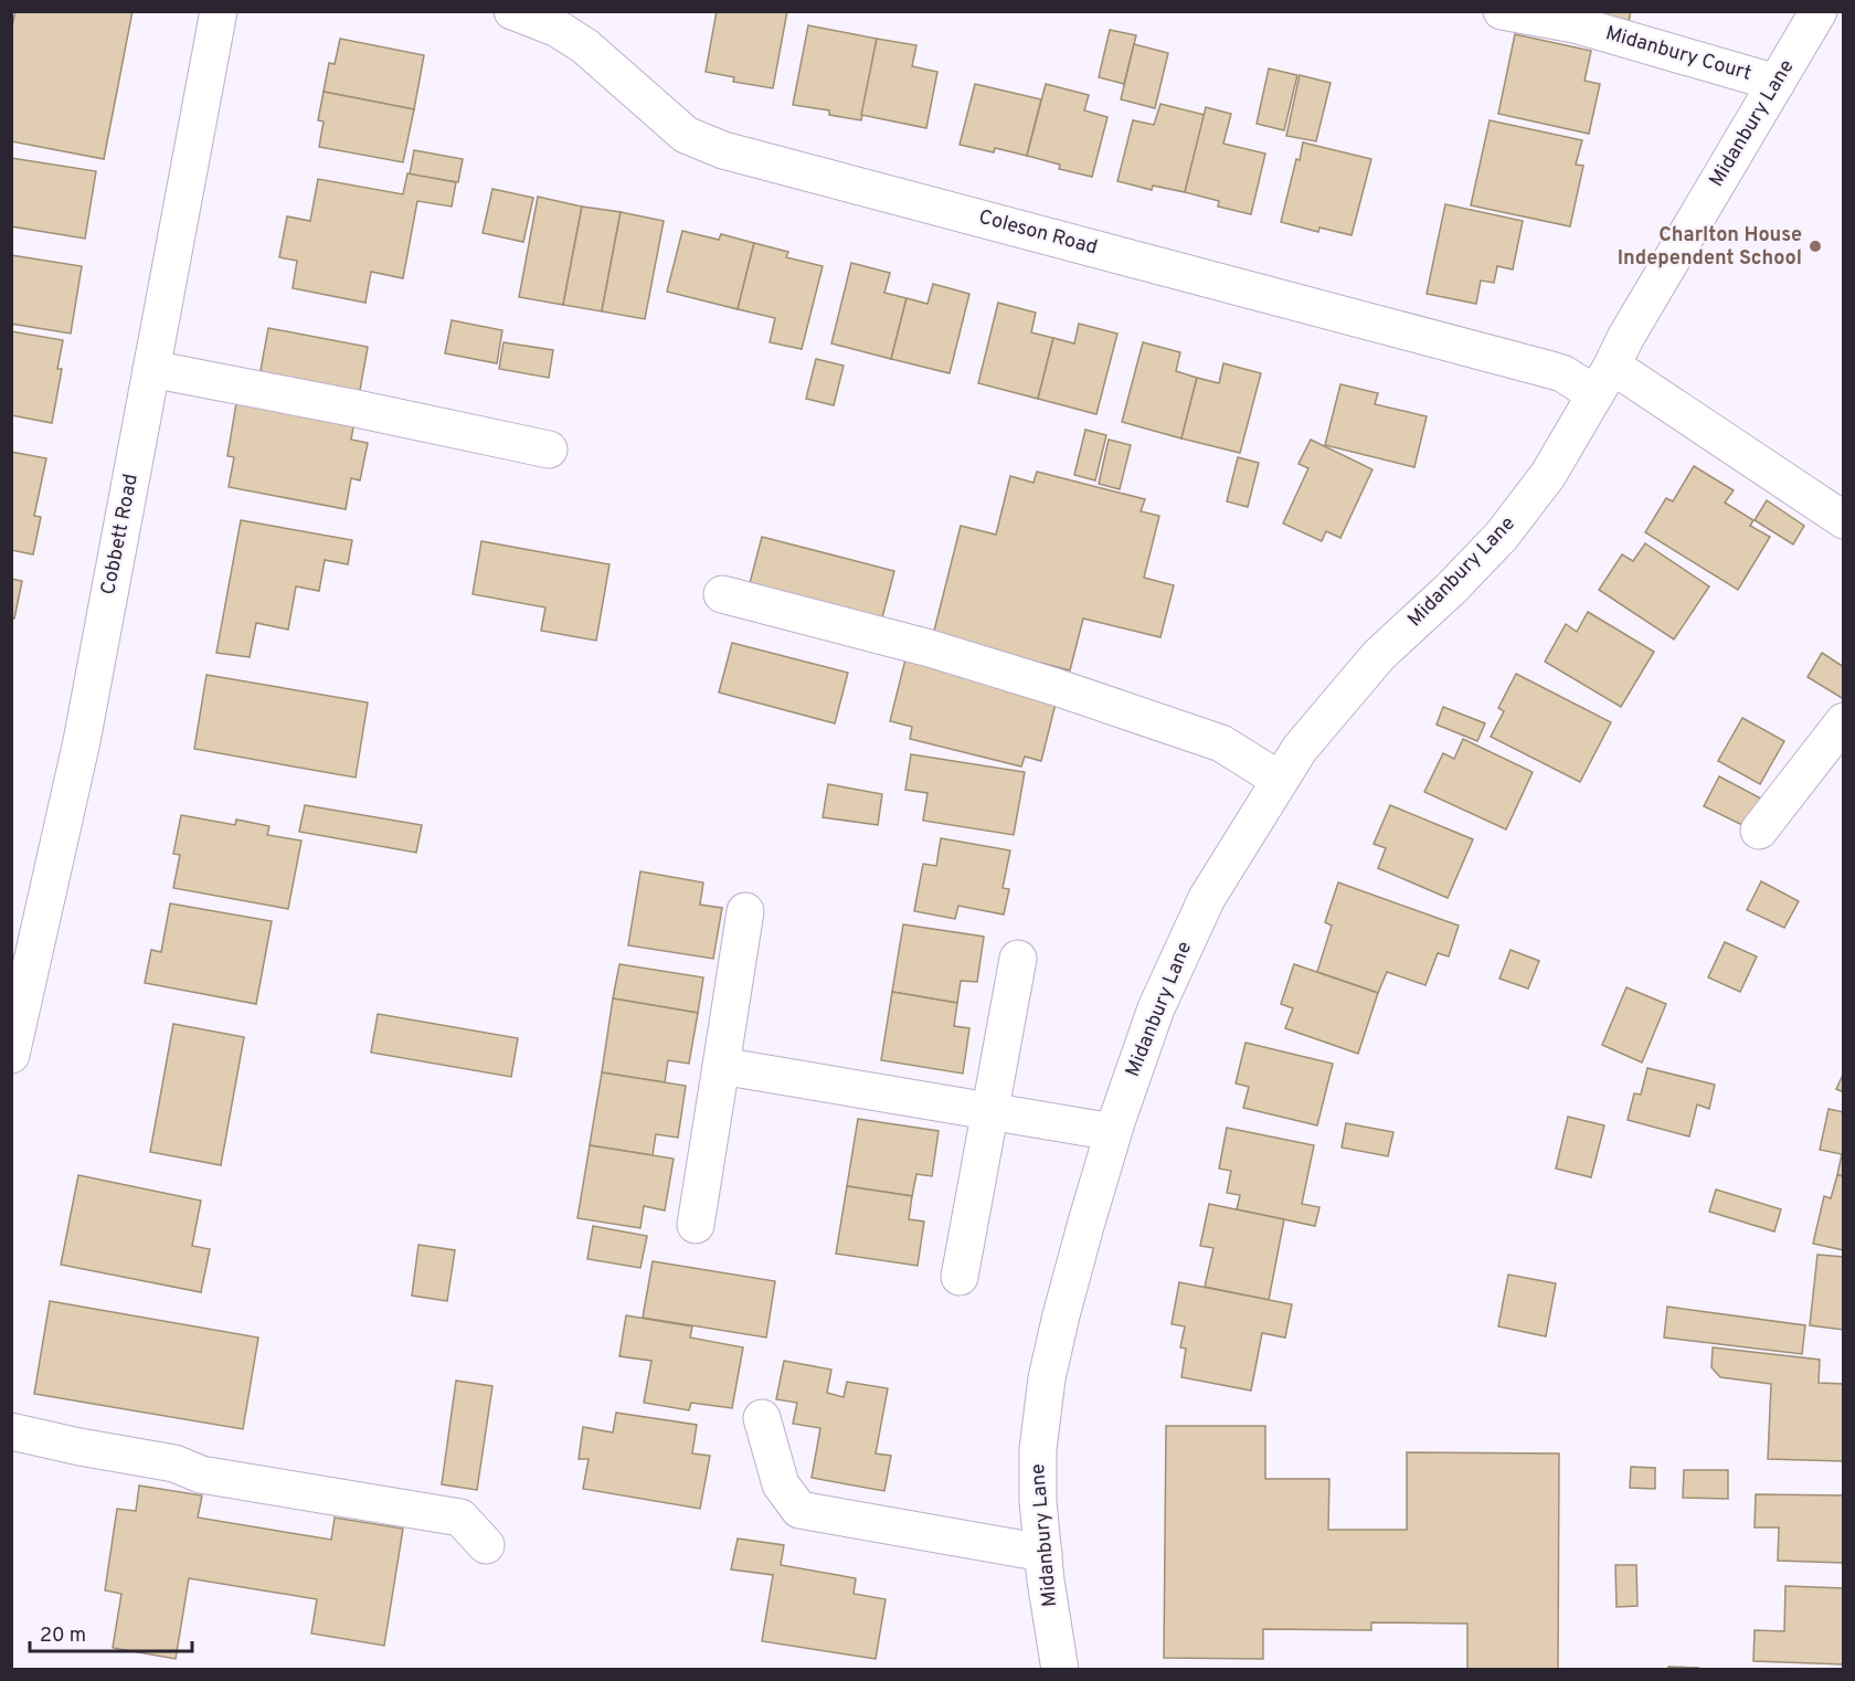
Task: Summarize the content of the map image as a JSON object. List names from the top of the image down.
{
  "streets": {
    "street": [
      "Midanbury Court",
      "Midanbury Lane",
      "Coleson Road",
      "Cobbett Road"
    ]
  },
  "crossings": [
    ["Midanbury Court", "Midanbury Lane"],
    ["Midanbury Lane", "Coleson Road"]
  ],
  "places": ["Charlton House Independent School"],
  "scale_bar": "20 m"
}
